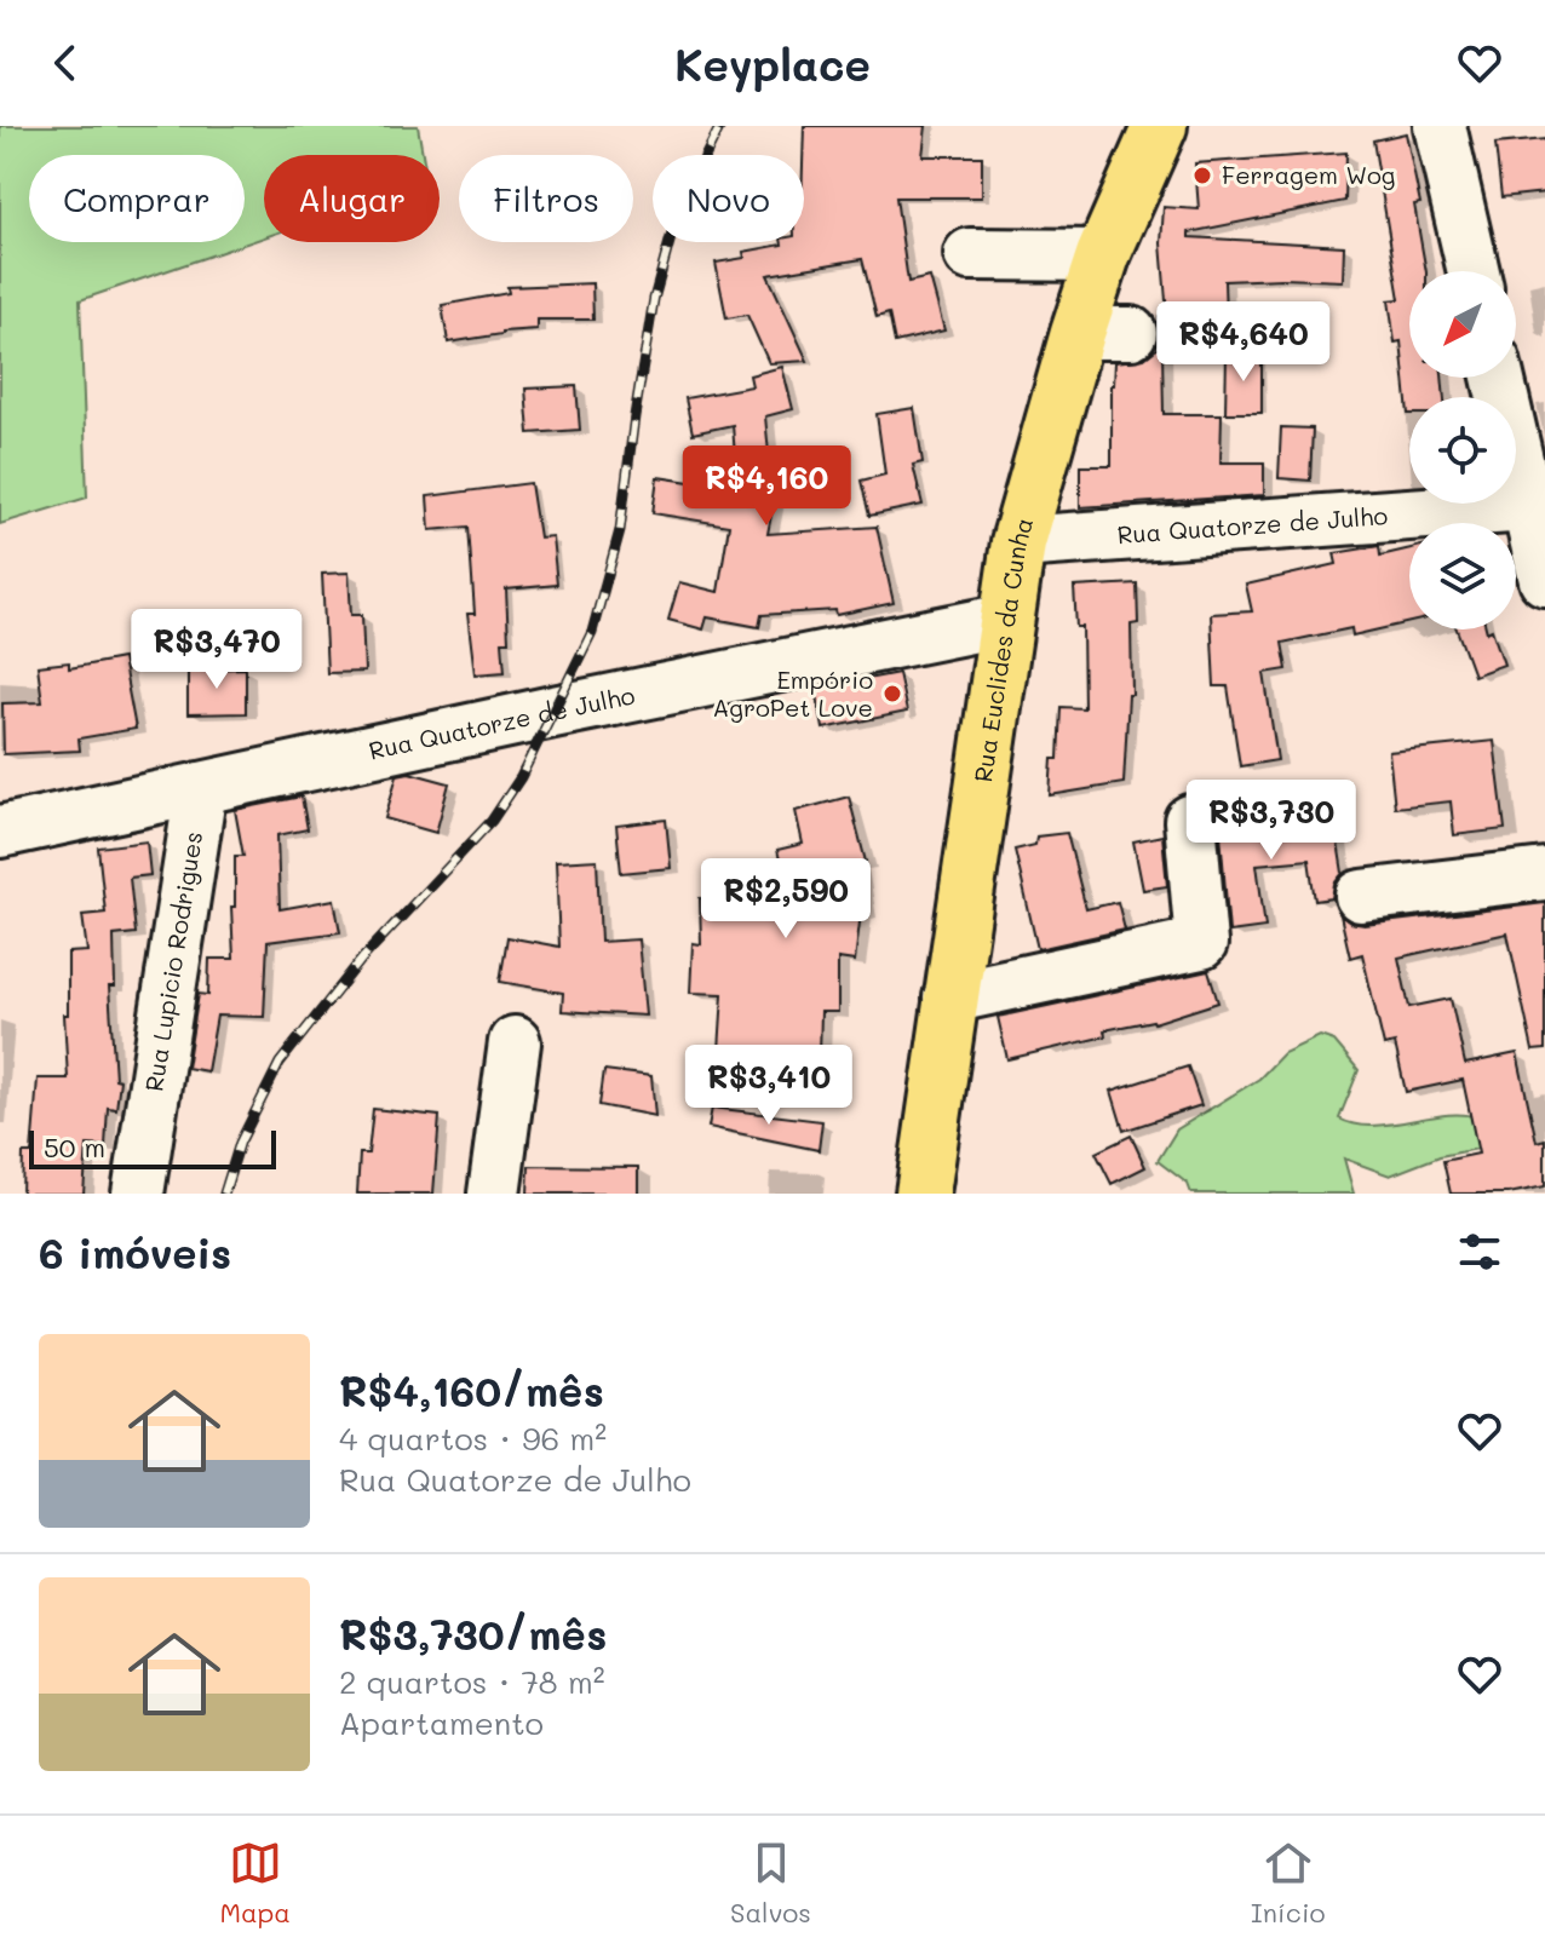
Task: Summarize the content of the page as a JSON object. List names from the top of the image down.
{
  "streets": {
    "main road": ["Rua Euclides da Cunha"],
    "street": ["Rua Quatorze de Julho", "Rua Lupicio Rodrigues"]
  },
  "crossings": [
    ["Rua Quatorze de Julho", "Rua Euclides da Cunha"],
    ["Rua Quatorze de Julho", "Rua Lupicio Rodrigues"]
  ],
  "places": ["Ferragem Wog", "Empório AgroPet Love"],
  "scale_bar": "50 m",
  "north": "bottom left",
  "page": {
    "header": "Keyplace",
    "chip": [
      "Comprar",
      "Alugar",
      "Filtros",
      "Novo"
    ],
    "price": [
      "R$4,640",
      "R$4,160",
      "R$3,470",
      "R$3,730",
      "R$2,590",
      "R$3,410"
    ],
    "scale": "50 m",
    "heading": "6 imóveis",
    "list": [
      {
        "name": "R$4,160/mês",
        "note": "4 quartos · 96 m² · Rua Quatorze de Julho"
      },
      {
        "name": "R$3,730/mês",
        "note": "2 quartos · 78 m² · Apartamento"
      }
    ],
    "tabs": ["Mapa", "Salvos", "Início"]
  }
}
